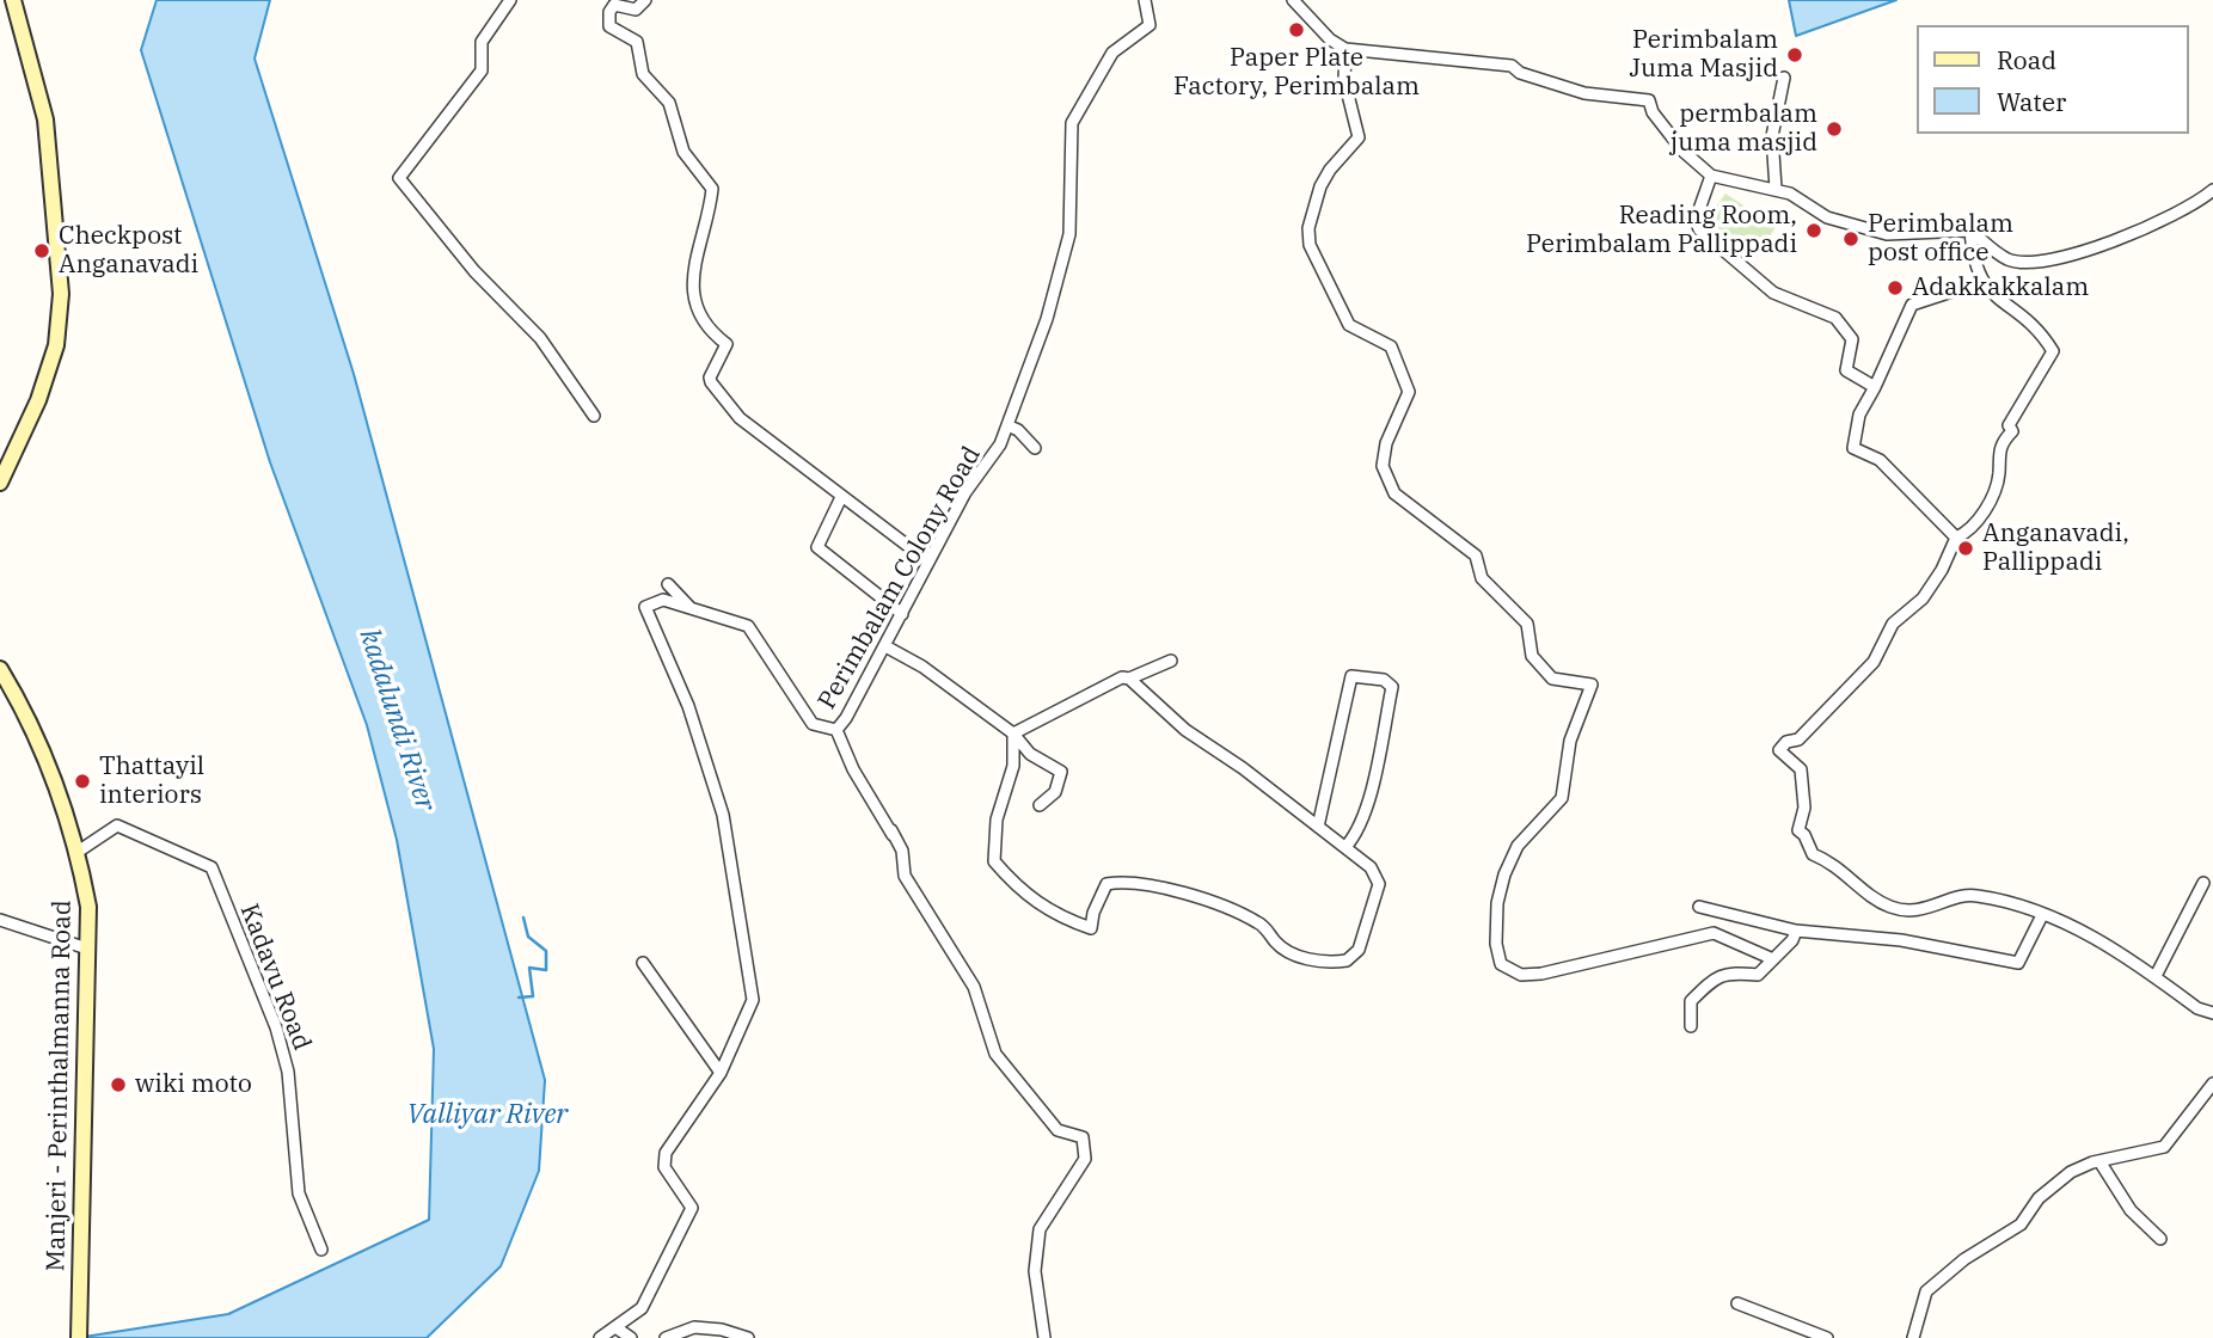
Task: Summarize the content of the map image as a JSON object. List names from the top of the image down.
{
  "streets": {
    "main road": ["Manjeri - Perinthalmanna Road"],
    "street": ["Perimbalam Colony Road", "Kadavu Road"]
  },
  "crossings": [
    ["Kadavu Road", "Manjeri - Perinthalmanna Road"]
  ],
  "water": ["kadalundi River", "Valliyar River"],
  "places": [
    "Paper Plate Factory, Perimbalam",
    "Perimbalam Juma Masjid",
    "permbalam juma masjid",
    "Reading Room, Perimbalam Pallippadi",
    "Perimbalam post office",
    "Checkpost Anganavadi",
    "Adakkakkalam",
    "Anganavadi, Pallippadi",
    "Thattayil interiors",
    "wiki moto"
  ],
  "legend": ["Road", "Water"]
}
